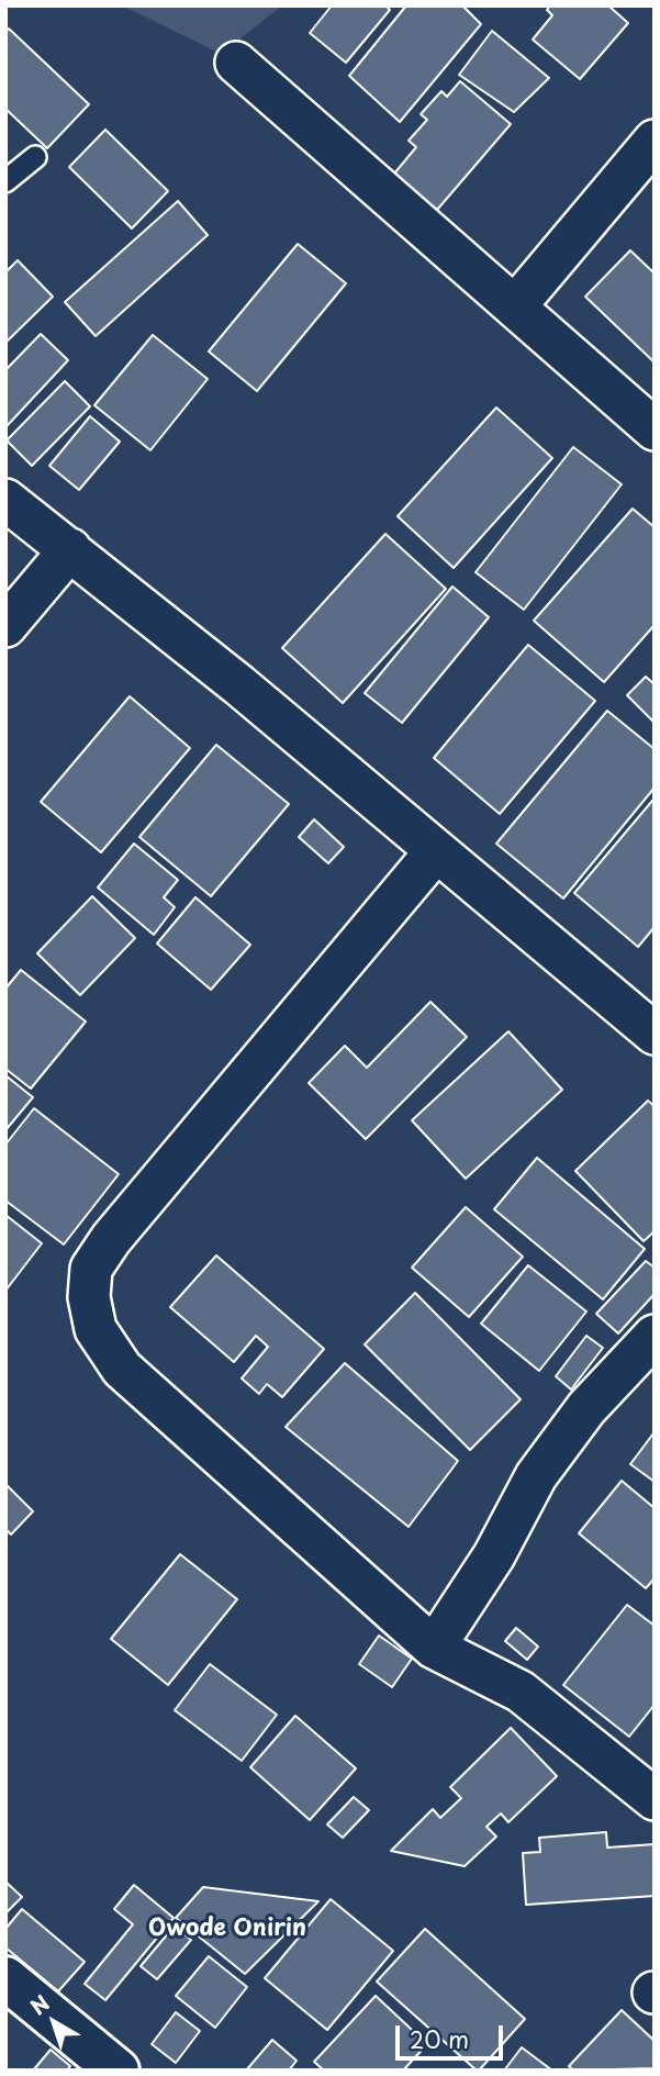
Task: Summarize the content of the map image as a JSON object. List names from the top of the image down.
{
  "districts": ["Owode Onirin"],
  "scale_bar": "20 m",
  "north": "top left"
}
